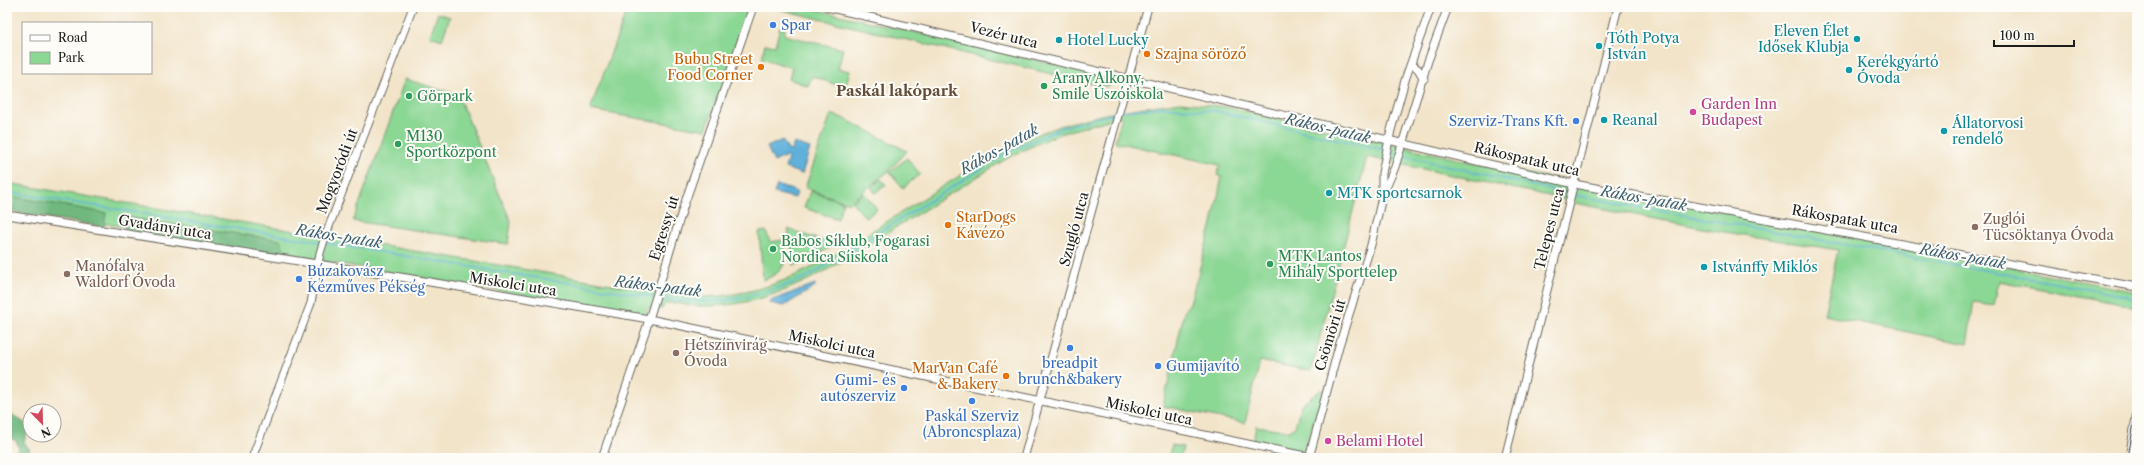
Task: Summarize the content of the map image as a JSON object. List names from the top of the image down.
{
  "streets": {
    "street": [
      "Vezér utca",
      "Rákospatak utca",
      "Mogyoródi út",
      "Gvadányi utca",
      "Egressy út",
      "Szugló utca",
      "Telepes utca",
      "Miskolci utca",
      "Csömöri út"
    ]
  },
  "crossings": [
    ["Vezér utca", "Rákospatak utca"],
    ["Vezér utca", "Szugló utca"],
    ["Rákospatak utca", "Szugló utca"],
    ["Rákospatak utca", "Telepes utca"],
    ["Rákospatak utca", "Csömöri út"],
    ["Mogyoródi út", "Gvadányi utca"],
    ["Mogyoródi út", "Miskolci utca"],
    ["Gvadányi utca", "Miskolci utca"],
    ["Egressy út", "Miskolci utca"],
    ["Szugló utca", "Miskolci utca"],
    ["Miskolci utca", "Csömöri út"]
  ],
  "districts": ["Paskál lakópark"],
  "water": ["Rákos-patak"],
  "places": [
    "Spar",
    "Eleven Élet Idősek Klubja",
    "Hotel Lucky",
    "Tóth Potya István",
    "Szajna söröző",
    "Bubu Street Food Corner",
    "Kerékgyártó Óvoda",
    "Arany Alkony, Smile Úszóiskola",
    "Görpark",
    "Garden Inn Budapest",
    "Reanal",
    "Szerviz-Trans Kft.",
    "Állatorvosi rendelő",
    "M130 Sportközpont",
    "MTK sportcsarnok",
    "StarDogs Kávézó",
    "Zuglói Tücsöktanya Óvoda",
    "Babos Síklub, Fogarasi Nordica Síiskola",
    "MTK Lantos Mihály Sporttelep",
    "Istvánffy Miklós",
    "Manófalva Waldorf Óvoda",
    "Búzakovász Kézműves Pékség",
    "breadpit brunch&bakery",
    "Hétszínvirág Óvoda",
    "Gumijavító",
    "MarVan Café & Bakery",
    "Gumi- és autószerviz",
    "Paskál Szerviz (Abroncsplaza)",
    "Belami Hotel"
  ],
  "legend": ["Road", "Park"],
  "scale_bar": "100 m",
  "north": "bottom right"
}
